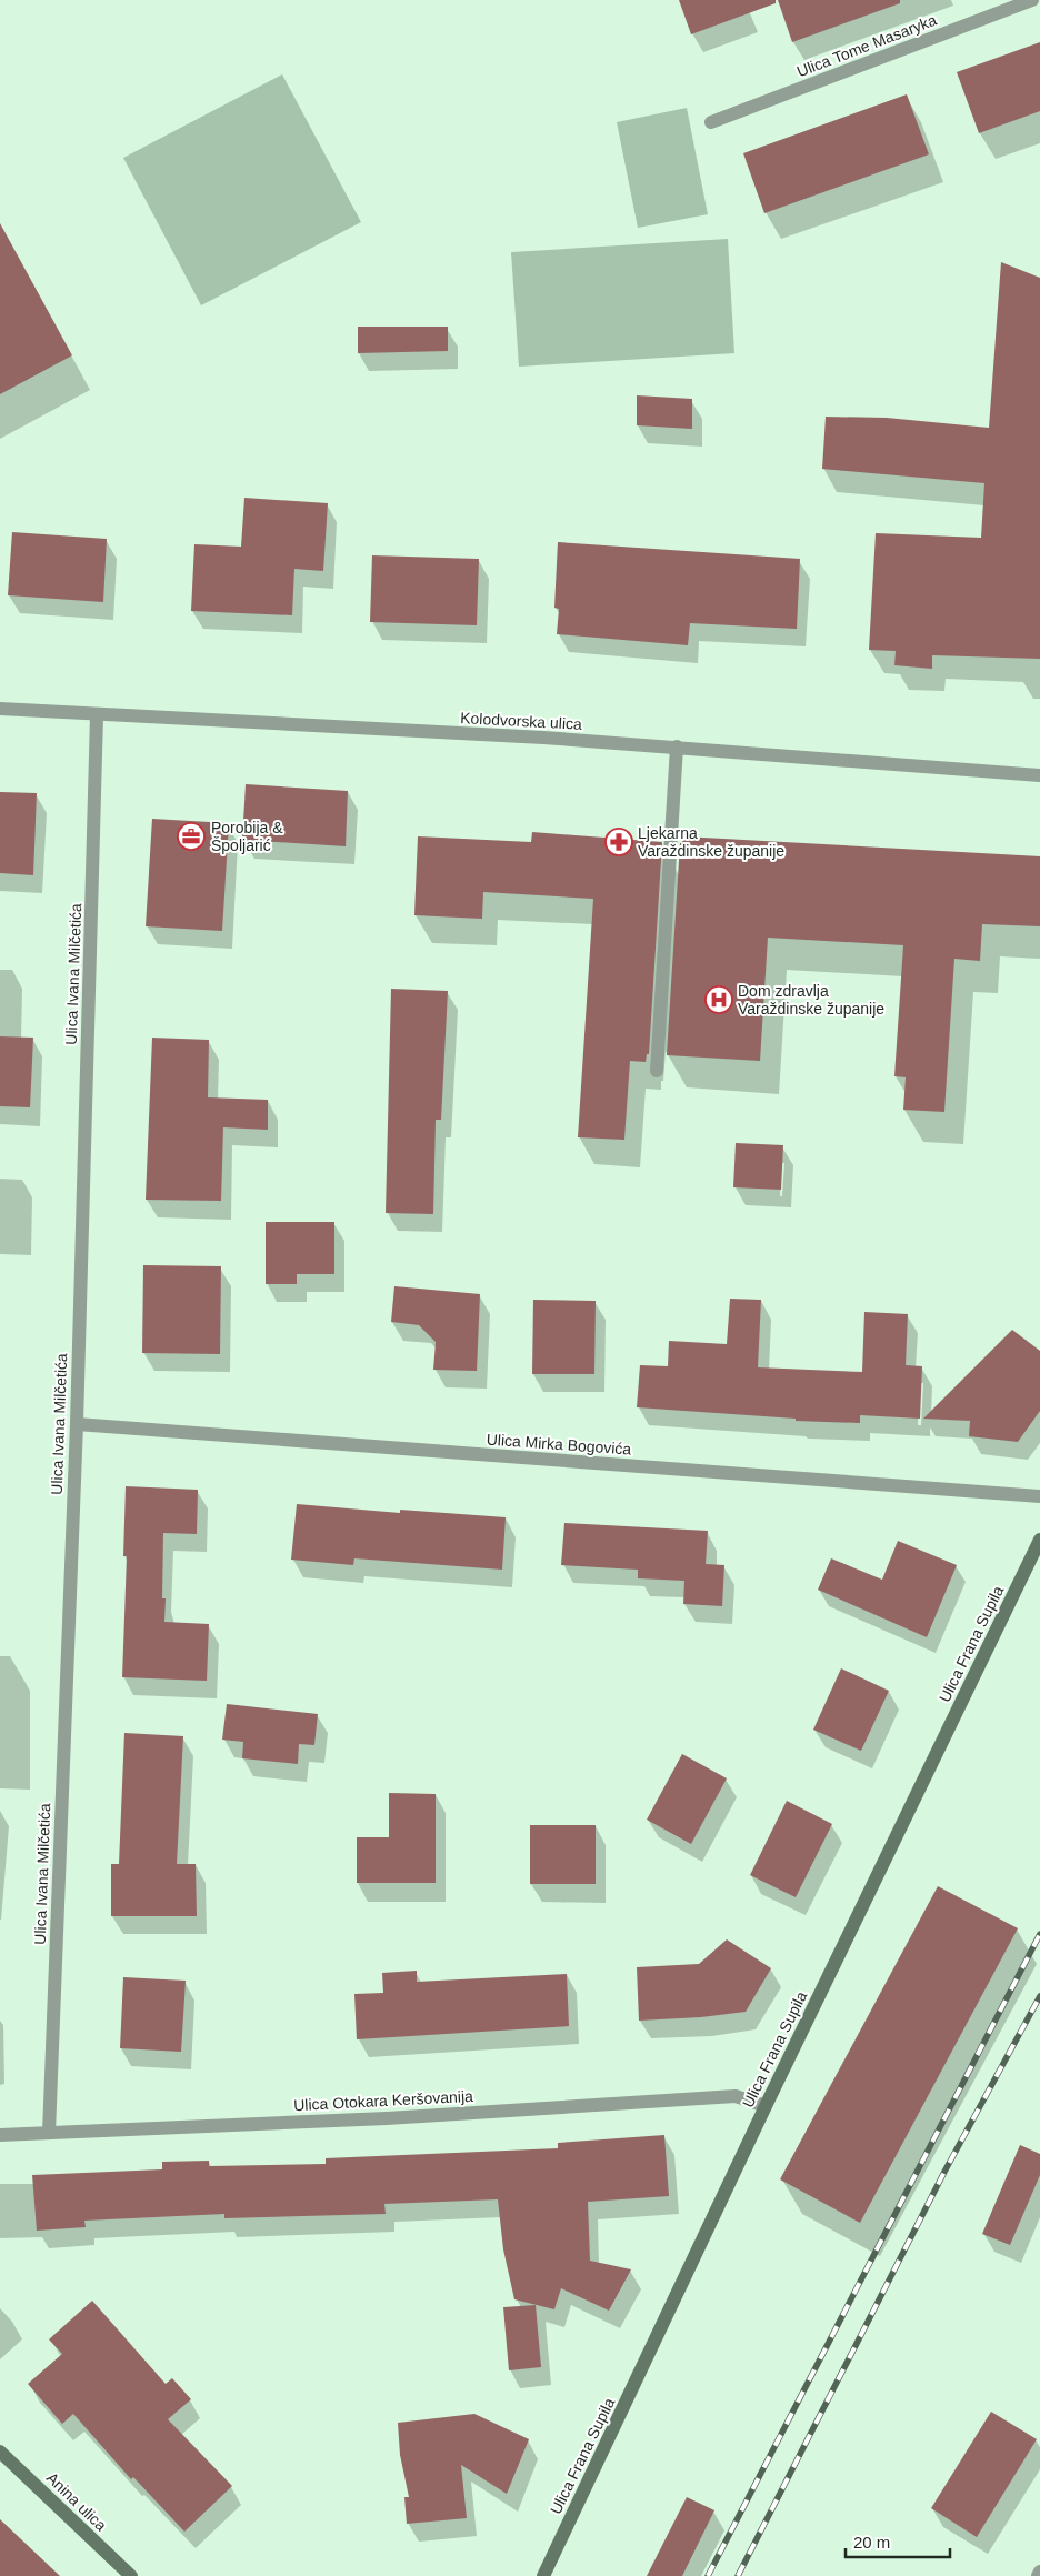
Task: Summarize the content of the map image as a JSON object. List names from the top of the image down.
{
  "streets": {
    "main road": ["Ulica Frana Supila", "Anina ulica"],
    "street": [
      "Ulica Tome Masaryka",
      "Kolodvorska ulica",
      "Ulica Ivana Milčetića",
      "Ulica Mirka Bogovića",
      "Ulica Otokara Keršovanija"
    ]
  },
  "crossings": [
    ["Kolodvorska ulica", "Ulica Ivana Milčetića"],
    ["Ulica Ivana Milčetića", "Ulica Mirka Bogovića"],
    ["Ulica Ivana Milčetića", "Ulica Otokara Keršovanija"],
    ["Ulica Frana Supila", "Ulica Otokara Keršovanija"]
  ],
  "places": {
    "office": ["Porobija & Špoljarić"],
    "pharmacy": ["Ljekarna Varaždinske županije"],
    "hospital": ["Dom zdravlja Varaždinske županije"]
  },
  "scale_bar": "20 m"
}
